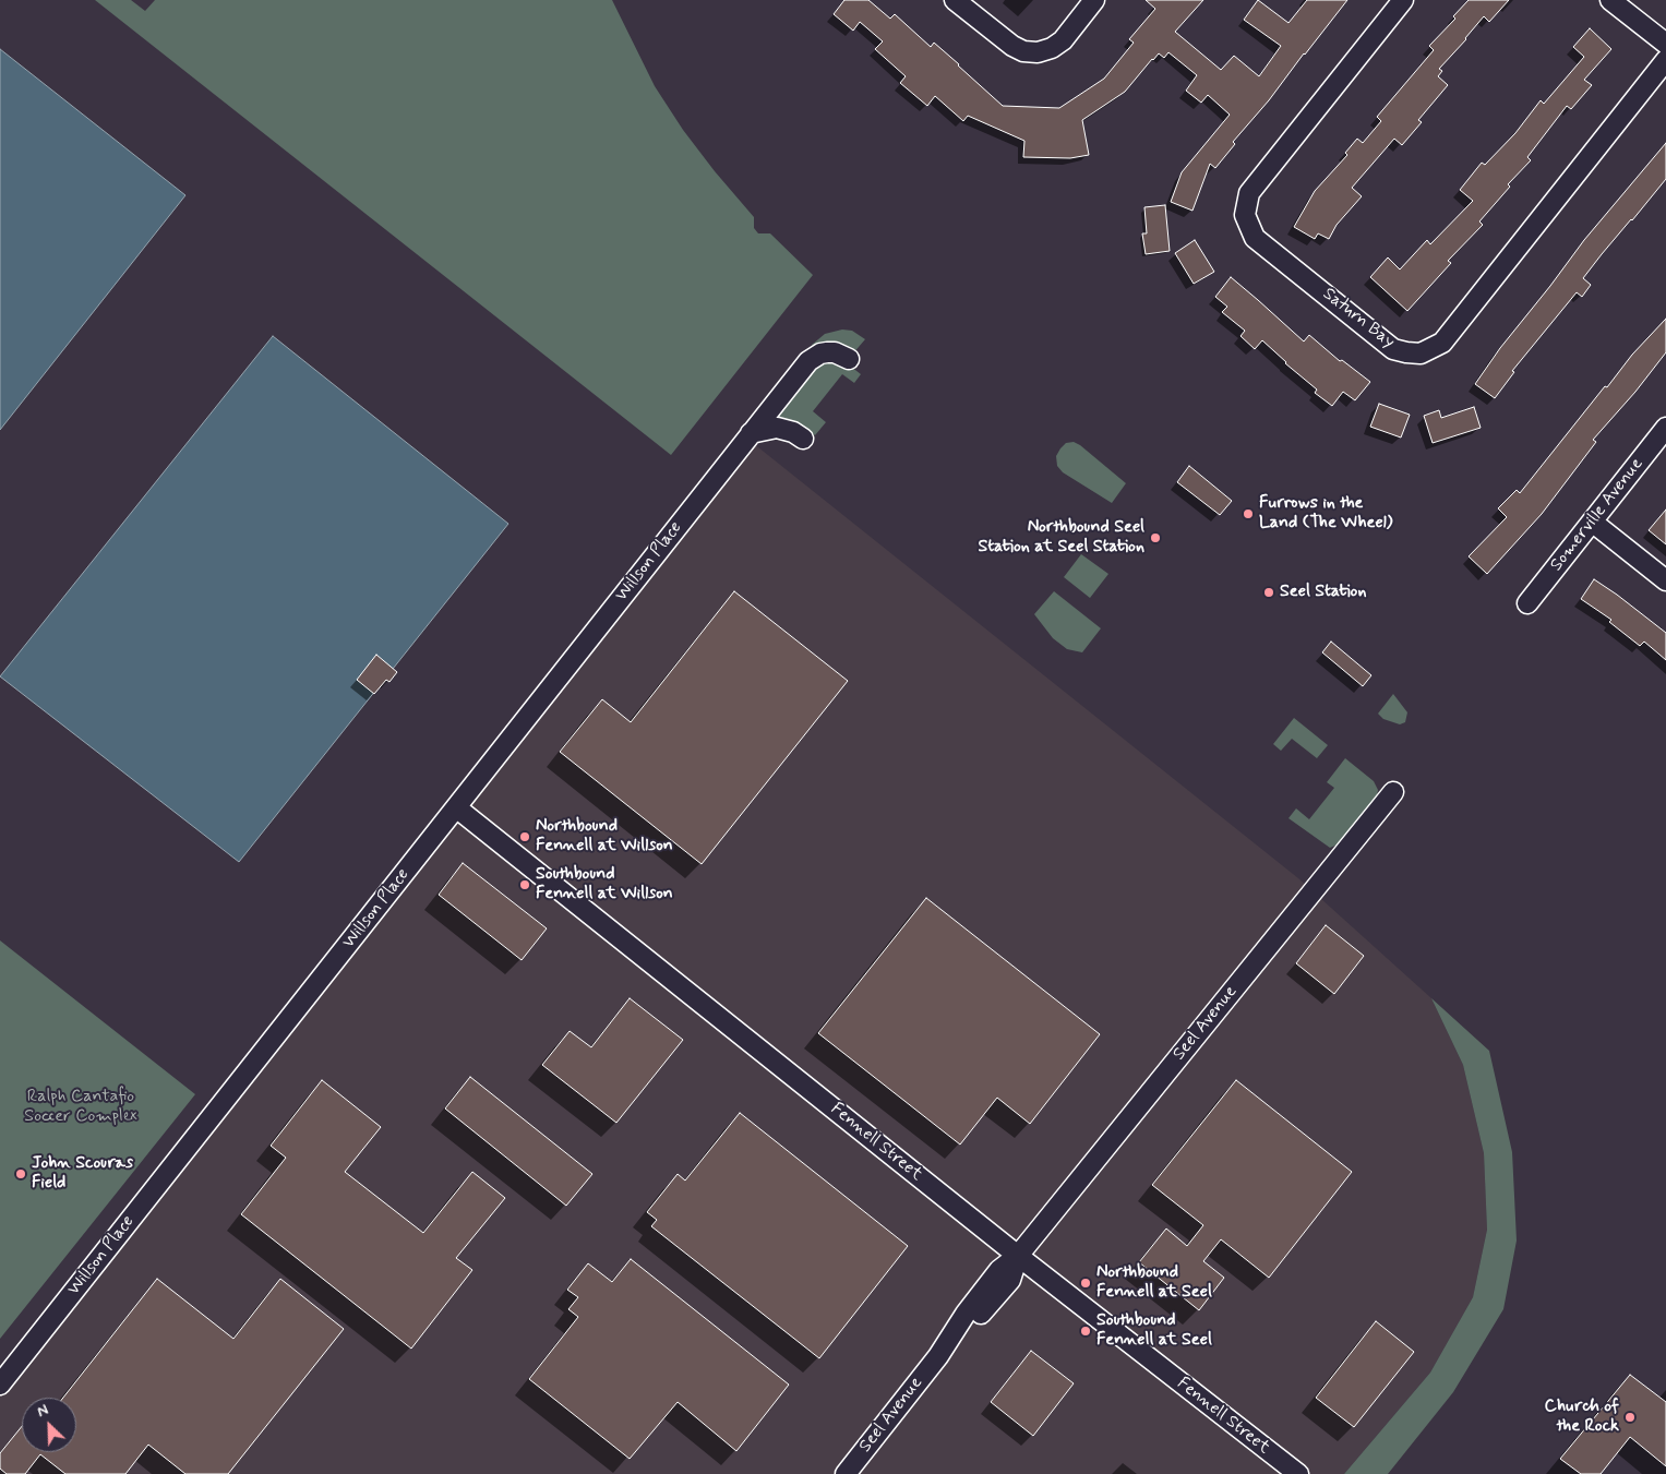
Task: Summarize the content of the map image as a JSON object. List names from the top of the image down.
{
  "streets": {
    "street": [
      "Saturn Bay",
      "Somerville Avenue",
      "Willson Place",
      "Seel Avenue",
      "Fennell Street"
    ]
  },
  "crossings": [
    ["Willson Place", "Fennell Street"],
    ["Seel Avenue", "Fennell Street"]
  ],
  "parks": ["Ralph Cantafio Soccer Complex"],
  "places": [
    "Furrows in the Land (The Wheel)",
    "Northbound Seel Station at Seel Station",
    "Seel Station",
    "Northbound Fennell at Willson",
    "Southbound Fennell at Willson",
    "John Scouras Field",
    "Northbound Fennell at Seel",
    "Southbound Fennell at Seel",
    "Church of the Rock"
  ],
  "north": "top left"
}
